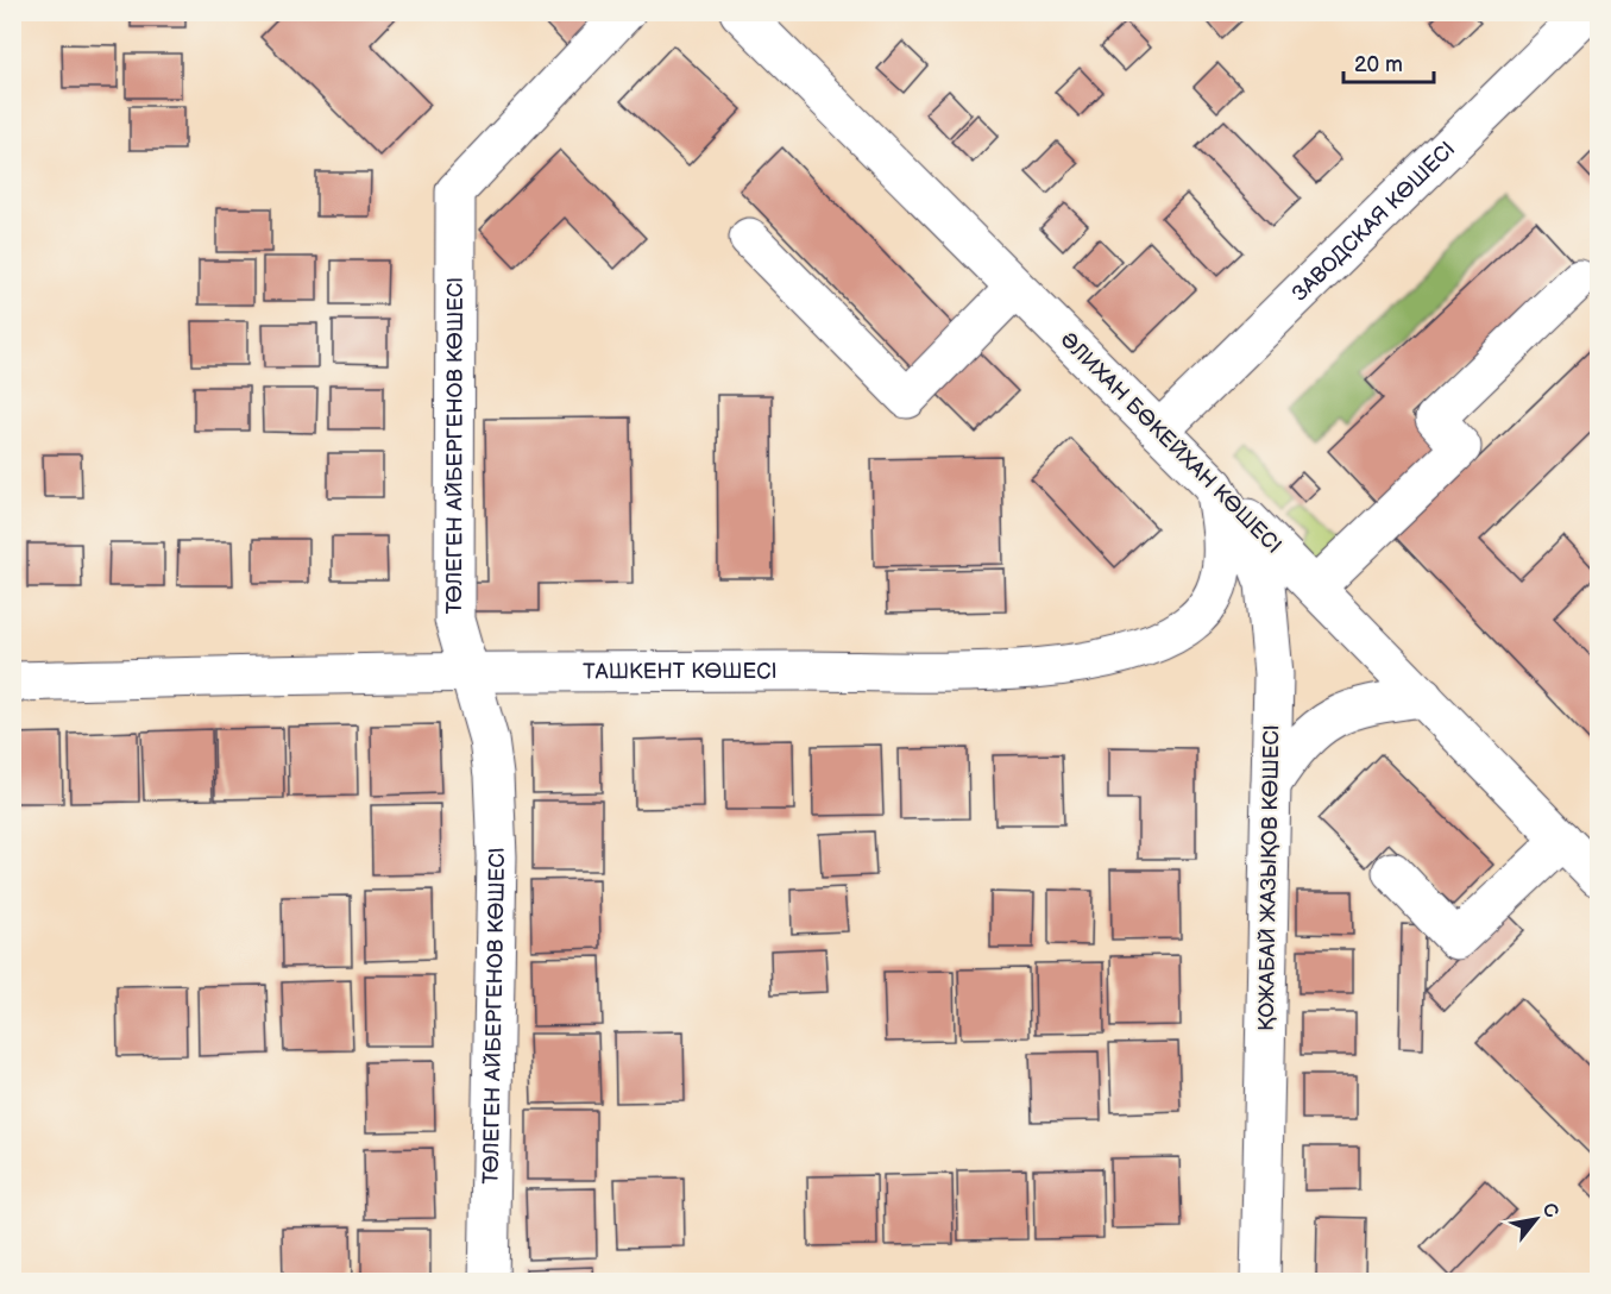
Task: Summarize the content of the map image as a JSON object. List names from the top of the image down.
{
  "streets": {
    "street": [
      "ЗАВОДСКАЯ КӨШЕСІ",
      "ӘЛИХАН БӨКЕЙХАН КӨШЕСІ",
      "ТӨЛЕГЕН АЙБЕРГЕНОВ КӨШЕСІ",
      "ТАШКЕНТ КӨШЕСІ",
      "ҚОЖАБАЙ ЖАЗЫҚОВ КӨШЕСІ"
    ]
  },
  "crossings": [
    ["ЗАВОДСКАЯ КӨШЕСІ", "ӘЛИХАН БӨКЕЙХАН КӨШЕСІ"],
    ["ӘЛИХАН БӨКЕЙХАН КӨШЕСІ", "ТАШКЕНТ КӨШЕСІ"],
    ["ӘЛИХАН БӨКЕЙХАН КӨШЕСІ", "ҚОЖАБАЙ ЖАЗЫҚОВ КӨШЕСІ"],
    ["ТӨЛЕГЕН АЙБЕРГЕНОВ КӨШЕСІ", "ТАШКЕНТ КӨШЕСІ"],
    ["ТАШКЕНТ КӨШЕСІ", "ҚОЖАБАЙ ЖАЗЫҚОВ КӨШЕСІ"]
  ],
  "scale_bar": "20 m",
  "north": "top right"
}
